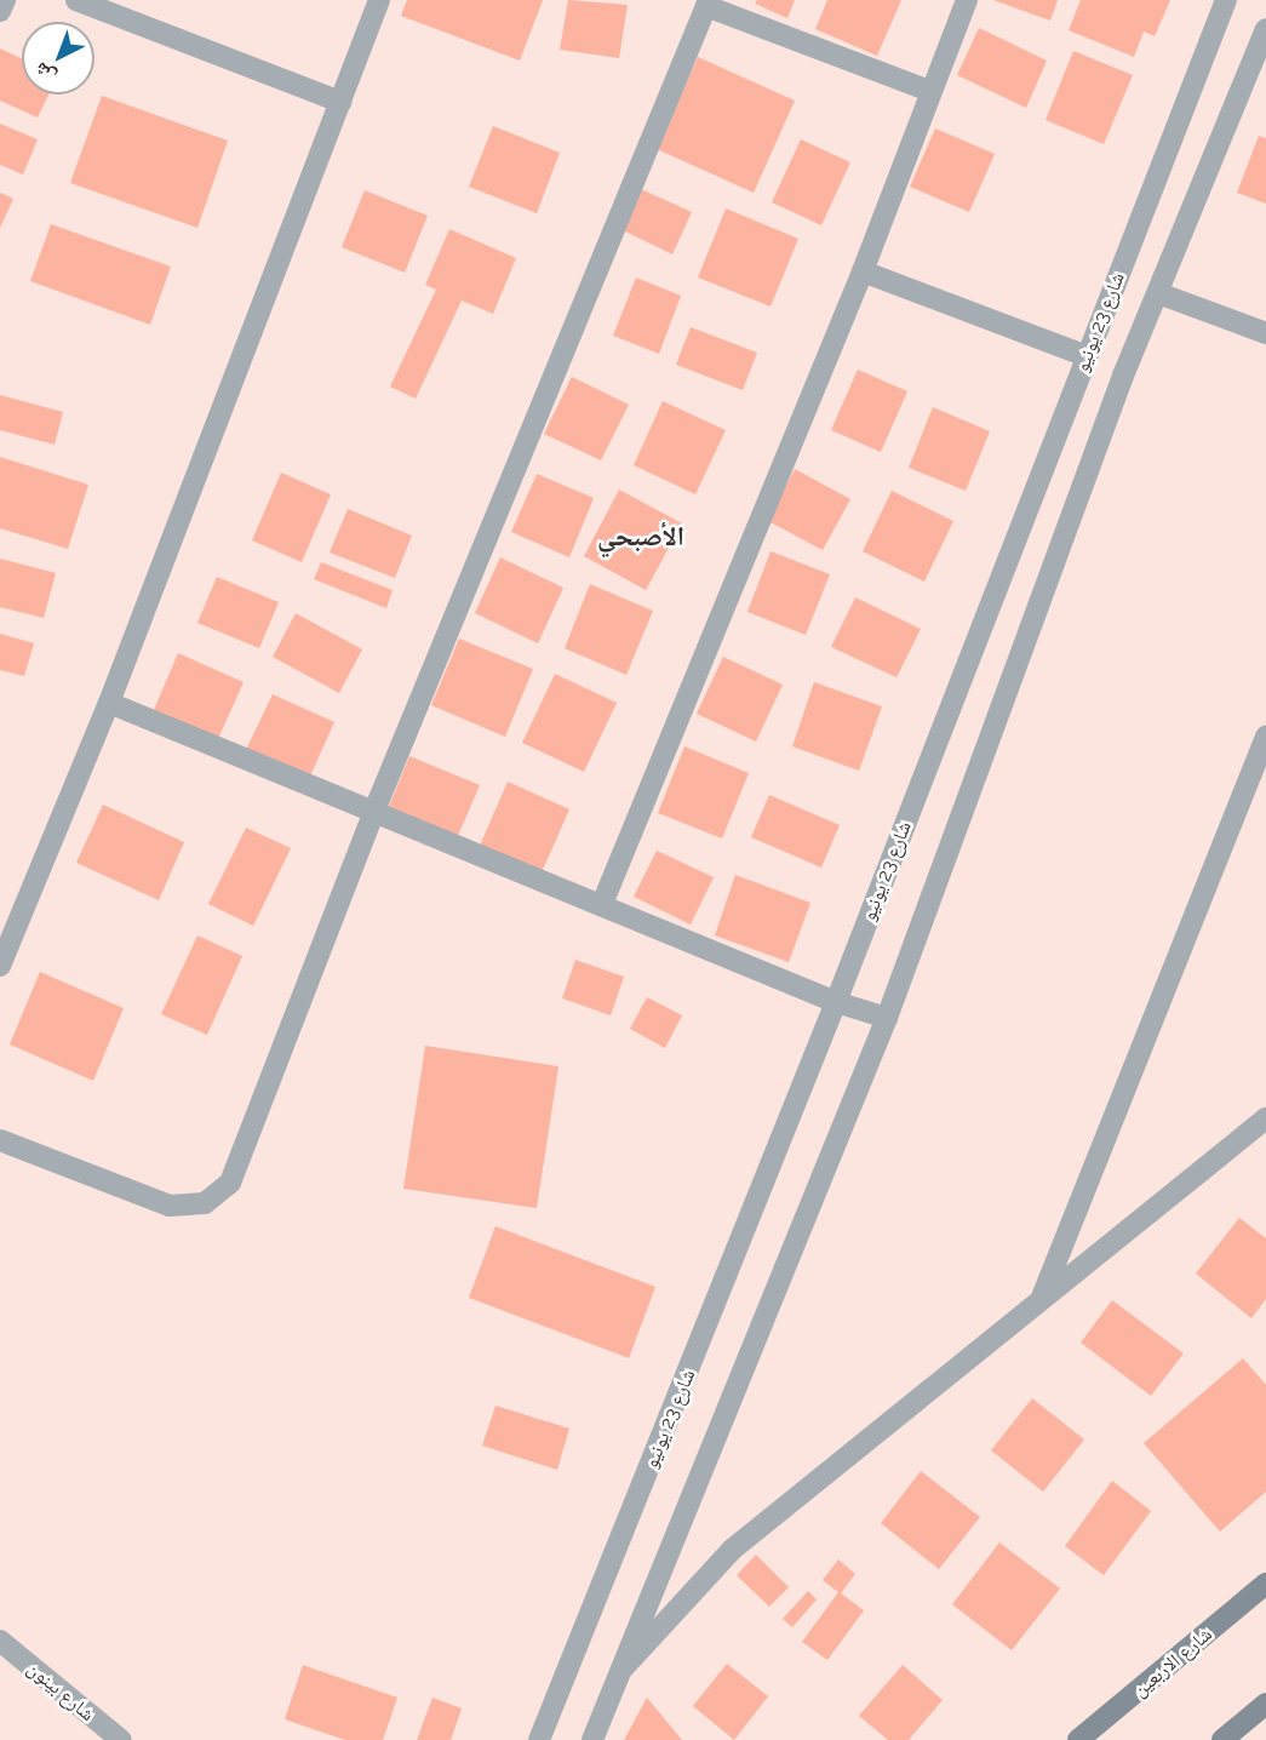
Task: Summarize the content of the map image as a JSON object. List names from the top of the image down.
{
  "streets": {
    "main road": ["شارع الاربعين"],
    "street": ["شارع 23 يونيو", "شارع بينون"]
  },
  "districts": ["الأصبحي"],
  "north": "bottom left"
}
